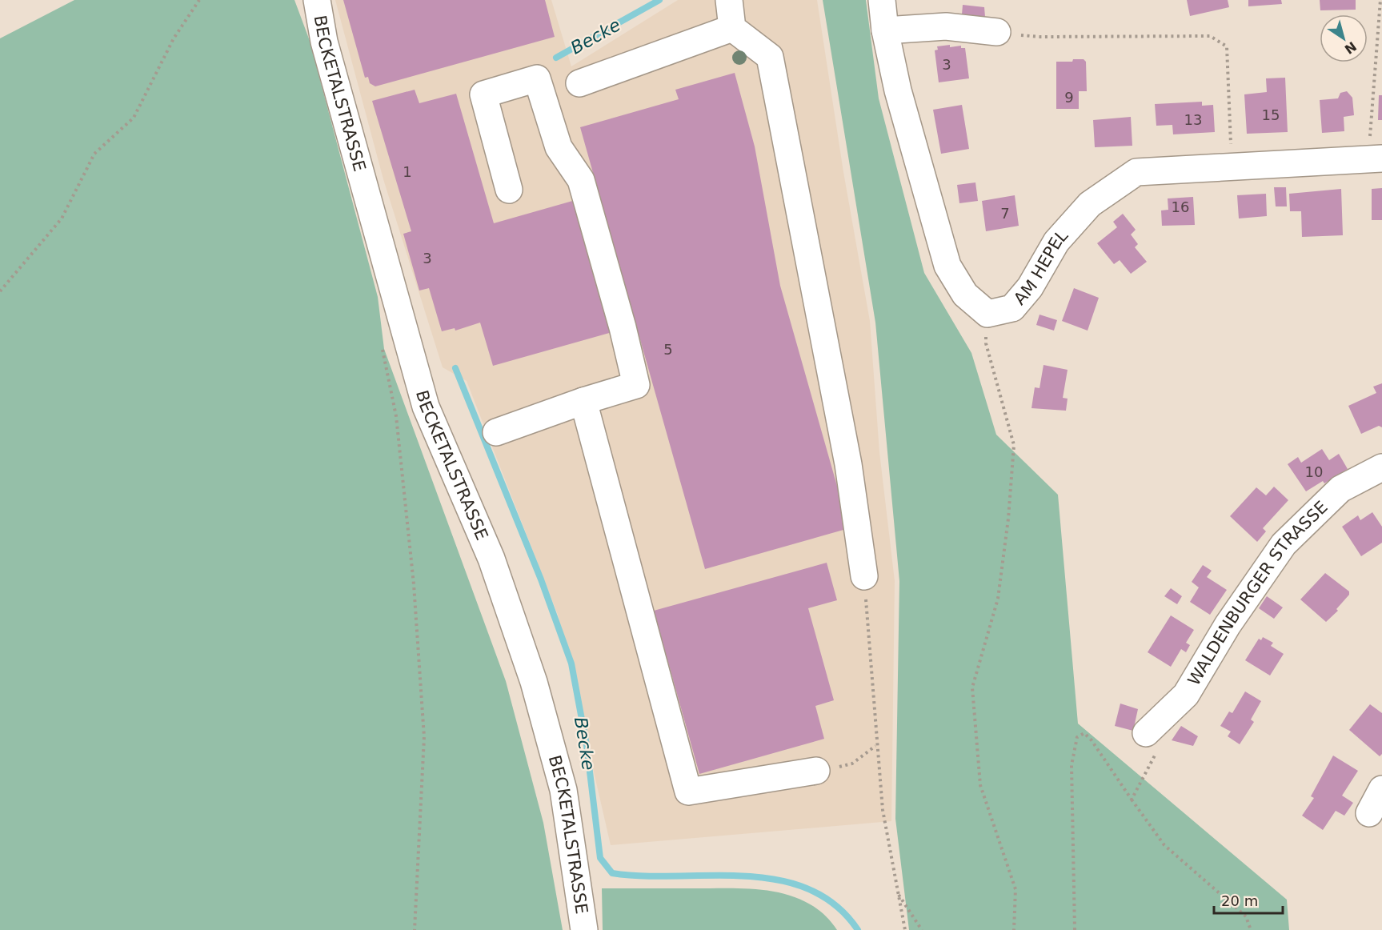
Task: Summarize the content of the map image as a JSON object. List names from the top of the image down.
{
  "streets": {
    "street": ["BECKETALSTRASSE", "AM HEPEL", "WALDENBURGER STRASSE"]
  },
  "water": ["Becke"],
  "house_numbers": [
    "3",
    "9",
    "15",
    "13",
    "1",
    "16",
    "7",
    "3",
    "5",
    "10"
  ],
  "scale_bar": "20 m",
  "north": "bottom right"
}
